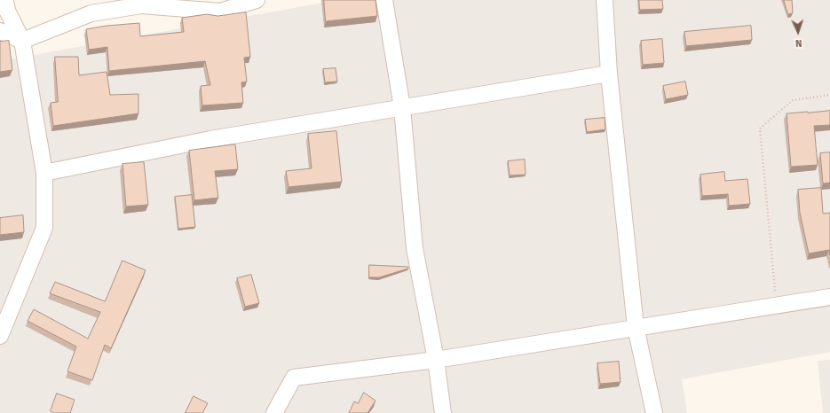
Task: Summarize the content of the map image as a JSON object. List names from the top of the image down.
{
  "north": "bottom"
}
